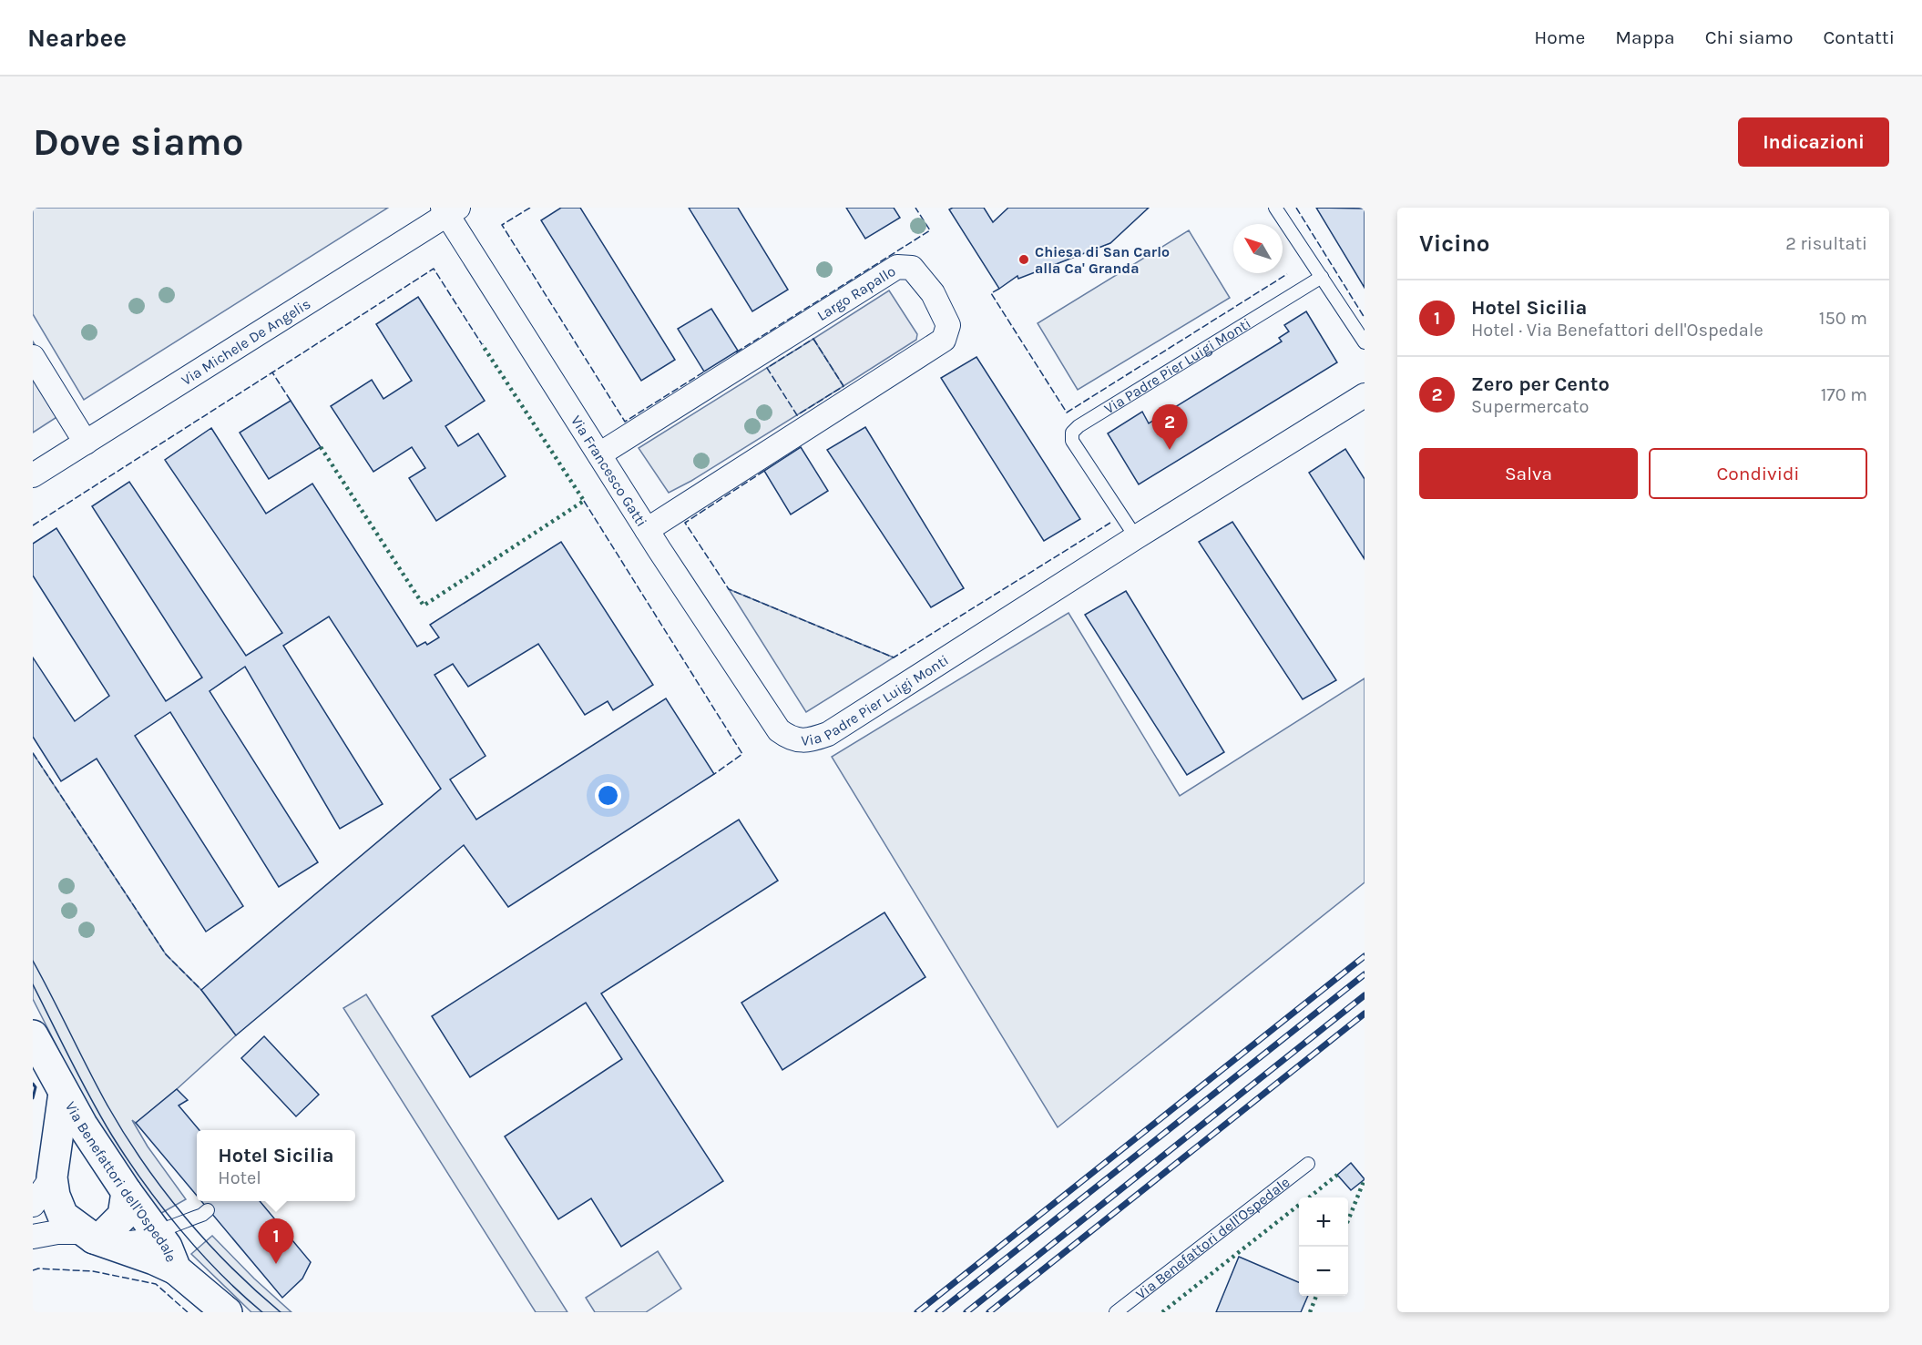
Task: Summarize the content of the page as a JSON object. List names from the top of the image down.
{
  "streets": {
    "main road": ["Via Benefattori dell'Ospedale"],
    "street": [
      "Largo Rapallo",
      "Via Michele De Angelis",
      "Via Padre Pier Luigi Monti",
      "Via Francesco Gatti"
    ]
  },
  "crossings": [
    ["Largo Rapallo", "Via Francesco Gatti"],
    ["Via Michele De Angelis", "Via Francesco Gatti"],
    ["Via Padre Pier Luigi Monti", "Via Francesco Gatti"]
  ],
  "places": ["Chiesa di San Carlo alla Ca' Granda"],
  "north": "top left",
  "page": {
    "header": "Nearbee",
    "nav": [
      "Home",
      "Mappa",
      "Chi siamo",
      "Contatti"
    ],
    "buttons": [
      "Indicazioni",
      ["Salva", "Condividi"]
    ],
    "title": "Dove siamo",
    "heading": ["Vicino", "2 risultati"],
    "list": [
      {
        "mark": "1",
        "name": "Hotel Sicilia",
        "note": "Hotel · Via Benefattori dell'Ospedale",
        "value": "150 m"
      },
      {
        "mark": "2",
        "name": "Zero per Cento",
        "note": "Supermercato",
        "value": "170 m"
      }
    ],
    "pins": ["2", "1"],
    "popup": ["Hotel Sicilia", "Hotel"],
    "map_buttons": ["+", "−"]
  }
}
